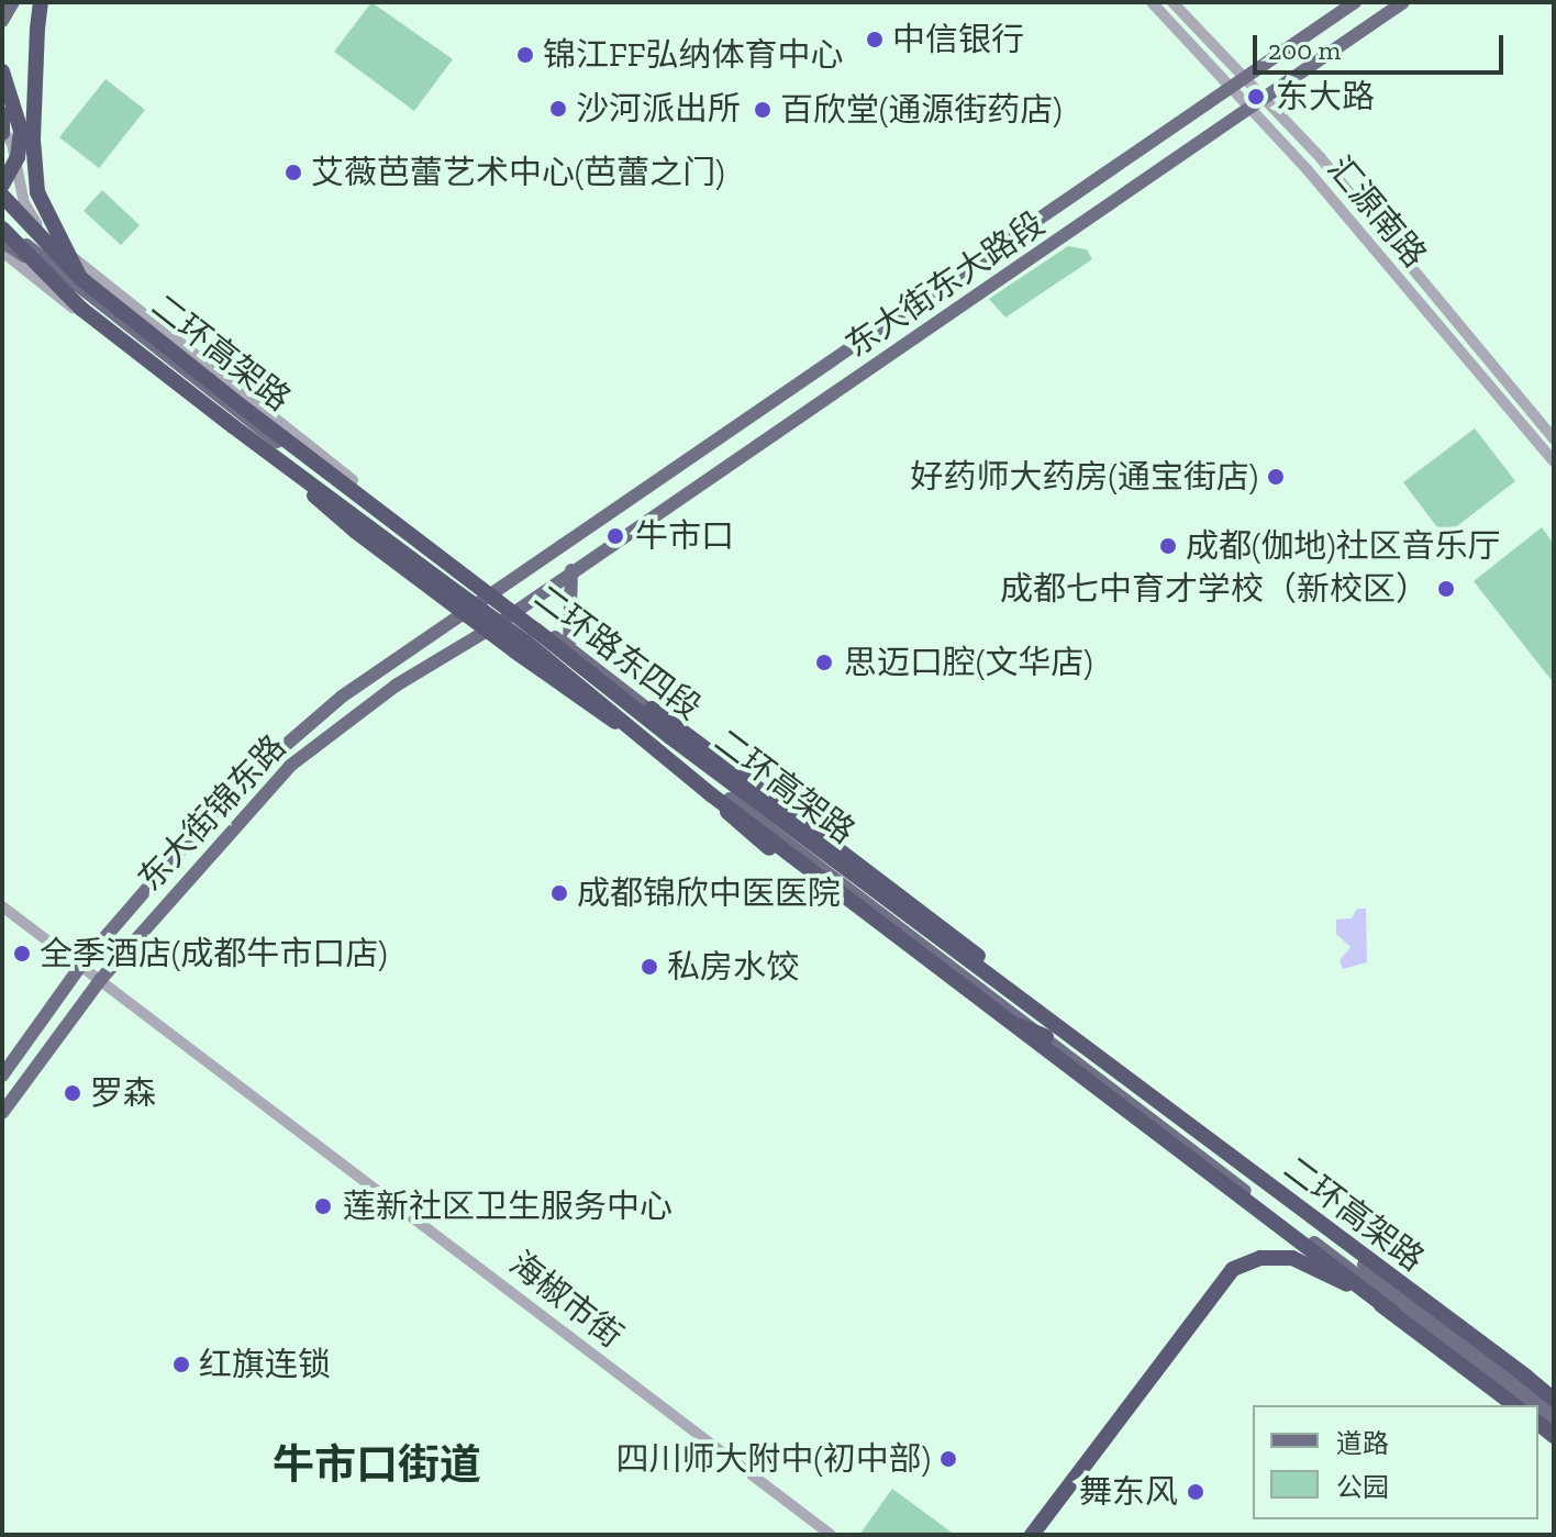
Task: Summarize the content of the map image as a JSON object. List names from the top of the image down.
{
  "streets": {
    "highway": ["二环高架路"],
    "main road": ["东大街东大路段", "二环路东四段", "东大街锦东路"],
    "street": ["汇源南路", "海椒市街"]
  },
  "crossings": [
    ["汇源南路", "东大街东大路段"],
    ["东大街东大路段", "二环路东四段"],
    ["东大街东大路段", "东大街锦东路"],
    ["二环高架路", "二环路东四段"],
    ["二环路东四段", "东大街锦东路"],
    ["东大街锦东路", "海椒市街"]
  ],
  "districts": ["牛市口街道"],
  "places": [
    "中信银行",
    "锦江FF弘纳体育中心",
    "东大路",
    "沙河派出所",
    "百欣堂(通源街药店)",
    "艾薇芭蕾艺术中心(芭蕾之门)",
    "好药师大药房(通宝街店)",
    "牛市口",
    "成都(伽地)社区音乐厅",
    "成都七中育才学校（新校区）",
    "思迈口腔(文华店)",
    "成都锦欣中医医院",
    "全季酒店(成都牛市口店)",
    "私房水饺",
    "罗森",
    "莲新社区卫生服务中心",
    "红旗连锁",
    "四川师大附中(初中部)",
    "舞东风"
  ],
  "legend": ["道路", "公园"],
  "scale_bar": "200 m"
}
